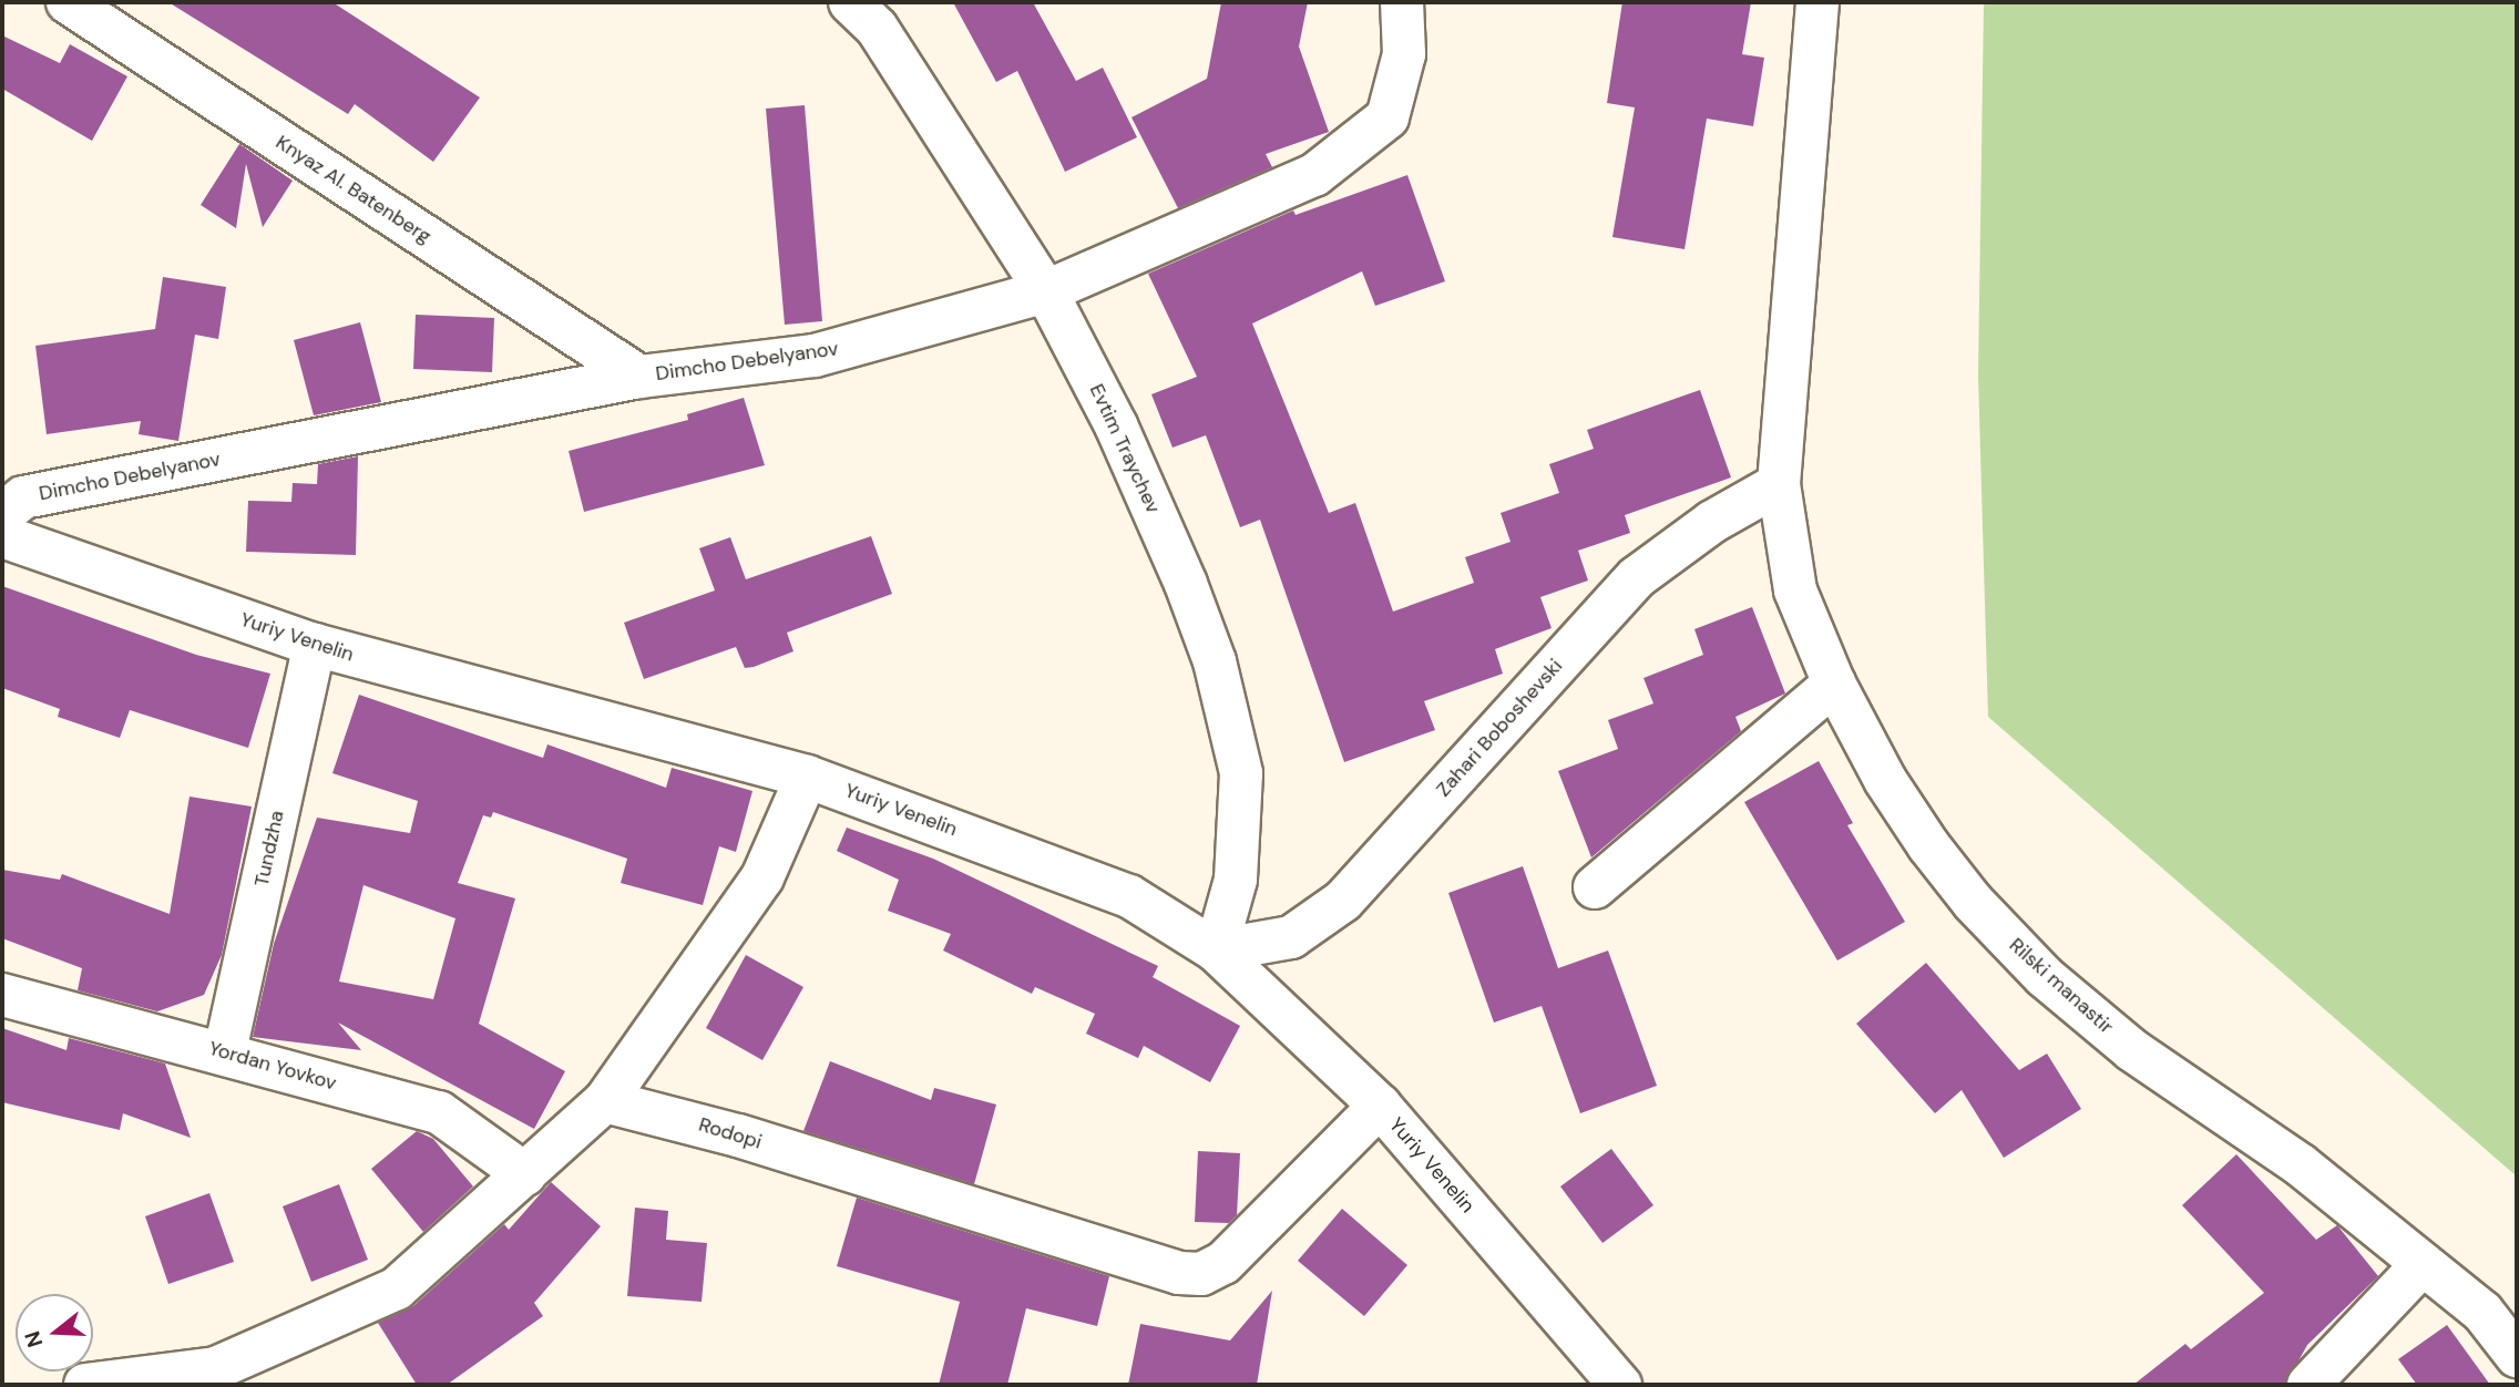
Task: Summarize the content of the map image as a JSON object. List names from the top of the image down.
{
  "streets": {
    "street": [
      "Knyaz Al. Batenberg",
      "Dimcho Debelyanov",
      "Evtim Traychev",
      "Yuriy Venelin",
      "Zahari Boboshevski",
      "Tundzha",
      "Rilski manastir",
      "Yordan Yovkov",
      "Rodopi"
    ]
  },
  "crossings": [
    ["Knyaz Al. Batenberg", "Dimcho Debelyanov"],
    ["Dimcho Debelyanov", "Evtim Traychev"],
    ["Evtim Traychev", "Yuriy Venelin"],
    ["Evtim Traychev", "Zahari Boboshevski"],
    ["Yuriy Venelin", "Zahari Boboshevski"],
    ["Yuriy Venelin", "Tundzha"],
    ["Yuriy Venelin", "Rodopi"],
    ["Zahari Boboshevski", "Rilski manastir"],
    ["Tundzha", "Yordan Yovkov"]
  ],
  "north": "left"
}
